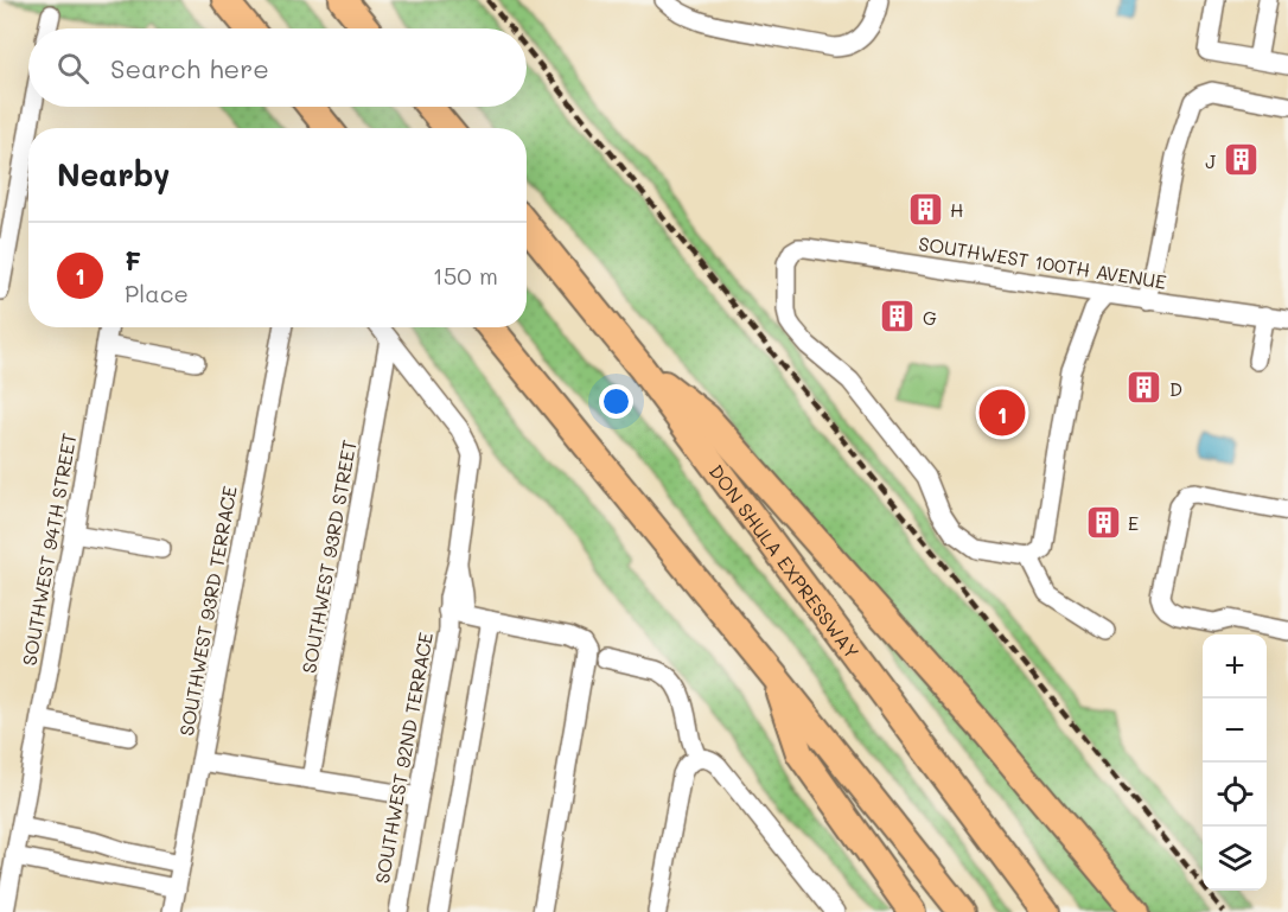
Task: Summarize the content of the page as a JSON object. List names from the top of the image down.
{
  "streets": {
    "highway": ["DON SHULA EXPRESSWAY"],
    "street": [
      "SOUTHWEST 100TH AVENUE",
      "SOUTHWEST 94TH STREET",
      "SOUTHWEST 93RD STREET",
      "SOUTHWEST 93RD TERRACE",
      "SOUTHWEST 92ND TERRACE"
    ]
  },
  "crossings": [
    ["SOUTHWEST 93RD STREET", "SOUTHWEST 92ND TERRACE"]
  ],
  "places": {
    "building": [
      "J",
      "H",
      "G",
      "D",
      "E"
    ]
  },
  "page": {
    "search": "Search here",
    "heading": "Nearby",
    "list": [
      {
        "mark": "1",
        "name": "F",
        "note": "Place",
        "value": "150 m"
      }
    ],
    "pins": "1",
    "map_buttons": ["+", "−"]
  }
}
